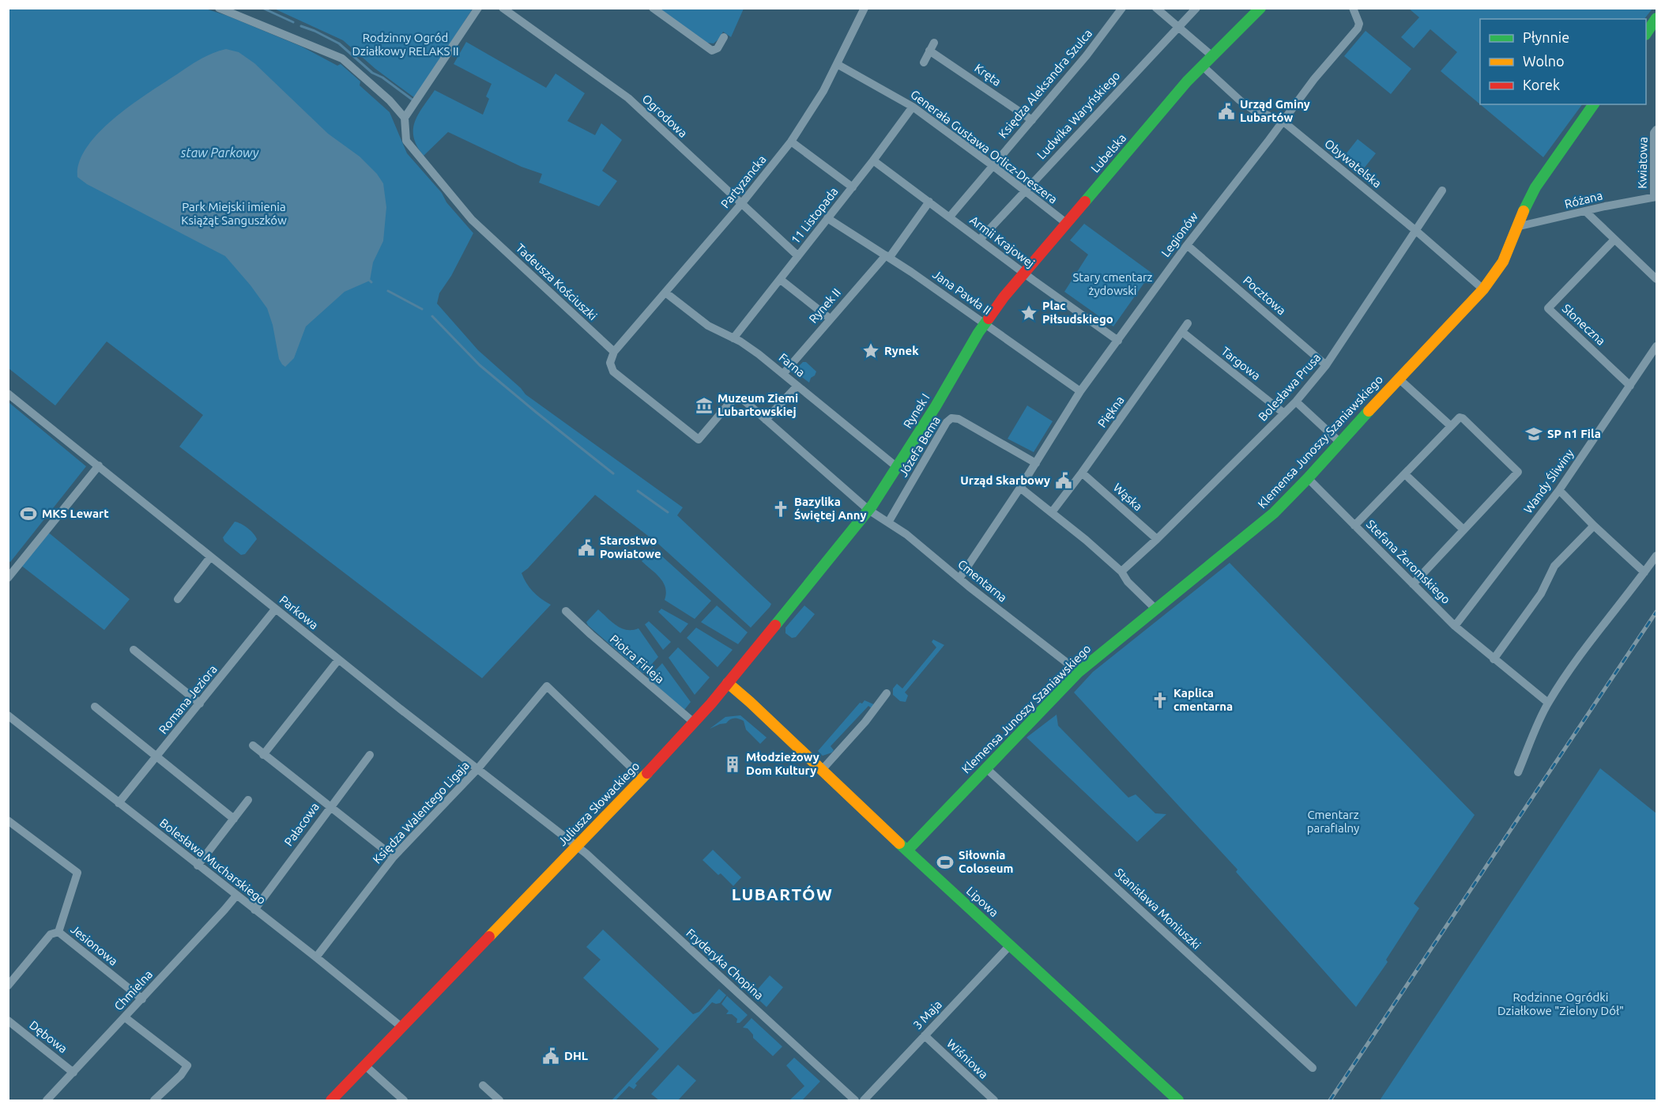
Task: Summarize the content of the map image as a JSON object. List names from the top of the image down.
{
  "streets": {
    "street": [
      "Kręta",
      "Księdza Aleksandra Szulca",
      "Ludwika Waryńskiego",
      "Ogrodowa",
      "Generała Gustawa Orlicz-Dreszera",
      "Lubelska",
      "Kwiatowa",
      "Obywatelska",
      "Partyzancka",
      "Różana",
      "11 Listopada",
      "Legionów",
      "Armii Krajowej",
      "Tadeusza Kościuszki",
      "Jana Pawła II",
      "Pocztowa",
      "Rynek II",
      "Słoneczna",
      "Targowa",
      "Farna",
      "Bolesława Prusa",
      "Rynek I",
      "Piękna",
      "Klemensa Junoszy Szaniawskiego",
      "Józefa Bema",
      "Wandy Śliwiny",
      "Wąska",
      "Stefana Żeromskiego",
      "Cmentarna",
      "Parkowa",
      "Piotra Firleja",
      "Romana Jeziora",
      "Juliusza Słowackiego",
      "Księdza Walentego Ligaja",
      "Pałacowa",
      "Bolesława Mucharskiego",
      "Lipowa",
      "Stanisława Moniuszki",
      "Jesionowa",
      "Fryderyka Chopina",
      "Chmielna",
      "3 Maja",
      "Dębowa",
      "Wiśniowa"
    ]
  },
  "crossings": [
    ["Kręta", "Księdza Aleksandra Szulca"],
    ["Księdza Aleksandra Szulca", "Generała Gustawa Orlicz-Dreszera"],
    ["Księdza Aleksandra Szulca", "Armii Krajowej"],
    ["Ludwika Waryńskiego", "Generała Gustawa Orlicz-Dreszera"],
    ["Ludwika Waryńskiego", "Armii Krajowej"],
    ["Ogrodowa", "Partyzancka"],
    ["Ogrodowa", "11 Listopada"],
    ["Generała Gustawa Orlicz-Dreszera", "Lubelska"],
    ["Generała Gustawa Orlicz-Dreszera", "Partyzancka"],
    ["Generała Gustawa Orlicz-Dreszera", "11 Listopada"],
    ["Lubelska", "Obywatelska"],
    ["Lubelska", "Armii Krajowej"],
    ["Lubelska", "Jana Pawła II"],
    ["Lubelska", "Rynek I"],
    ["Kwiatowa", "Różana"],
    ["Obywatelska", "Legionów"],
    ["Obywatelska", "Bolesława Prusa"],
    ["Obywatelska", "Klemensa Junoszy Szaniawskiego"],
    ["Partyzancka", "Tadeusza Kościuszki"],
    ["Partyzancka", "Farna"],
    ["Różana", "Klemensa Junoszy Szaniawskiego"],
    ["11 Listopada", "Armii Krajowej"],
    ["11 Listopada", "Jana Pawła II"],
    ["11 Listopada", "Farna"],
    ["Legionów", "Armii Krajowej"],
    ["Legionów", "Jana Pawła II"],
    ["Legionów", "Pocztowa"],
    ["Legionów", "Józefa Bema"],
    ["Legionów", "Cmentarna"],
    ["Armii Krajowej", "Rynek II"],
    ["Jana Pawła II", "Rynek II"],
    ["Jana Pawła II", "Rynek I"],
    ["Pocztowa", "Bolesława Prusa"],
    ["Rynek II", "Farna"],
    ["Słoneczna", "Wandy Śliwiny"],
    ["Targowa", "Bolesława Prusa"],
    ["Targowa", "Piękna"],
    ["Farna", "Rynek I"],
    ["Bolesława Prusa", "Wąska"],
    ["Rynek I", "Cmentarna"],
    ["Rynek I", "Juliusza Słowackiego"],
    ["Piękna", "Wąska"],
    ["Klemensa Junoszy Szaniawskiego", "Stefana Żeromskiego"],
    ["Klemensa Junoszy Szaniawskiego", "Cmentarna"],
    ["Klemensa Junoszy Szaniawskiego", "Lipowa"],
    ["Klemensa Junoszy Szaniawskiego", "Stanisława Moniuszki"],
    ["Józefa Bema", "Cmentarna"],
    ["Wandy Śliwiny", "Stefana Żeromskiego"],
    ["Cmentarna", "Juliusza Słowackiego"],
    ["Parkowa", "Romana Jeziora"],
    ["Parkowa", "Juliusza Słowackiego"],
    ["Parkowa", "Księdza Walentego Ligaja"],
    ["Parkowa", "Fryderyka Chopina"],
    ["Piotra Firleja", "Juliusza Słowackiego"],
    ["Romana Jeziora", "Bolesława Mucharskiego"],
    ["Juliusza Słowackiego", "Bolesława Mucharskiego"],
    ["Juliusza Słowackiego", "Lipowa"],
    ["Juliusza Słowackiego", "Fryderyka Chopina"],
    ["Księdza Walentego Ligaja", "Bolesława Mucharskiego"],
    ["Pałacowa", "Bolesława Mucharskiego"],
    ["Bolesława Mucharskiego", "Chmielna"],
    ["Lipowa", "3 Maja"],
    ["Jesionowa", "Chmielna"],
    ["Chmielna", "Dębowa"],
    ["3 Maja", "Wiśniowa"]
  ],
  "districts": ["LUBARTÓW"],
  "water": ["staw Parkowy"],
  "parks": [
    "Rodzinny Ogród Działkowy RELAKS II",
    "Park Miejski imienia Książąt Sanguszków",
    "Stary cmentarz żydowski",
    "Cmentarz parafialny",
    "Rodzinne Ogródki Działkowe \"Zielony Dół\""
  ],
  "places": {
    "public building": [
      "Urząd Gminy Lubartów",
      "Urząd Skarbowy",
      "Starostwo Powiatowe",
      "DHL"
    ],
    "place": ["Plac Piłsudskiego", "Rynek"],
    "museum": ["Muzeum Ziemi Lubartowskiej"],
    "school or university": ["SP n1 Fila"],
    "church": ["Bazylika Świętej Anny", "Kaplica cmentarna"],
    "sports": ["MKS Lewart", "Siłownia Coloseum"],
    "building": ["Młodzieżowy Dom Kultury"]
  },
  "legend": ["Płynnie", "Wolno", "Korek"]
}
